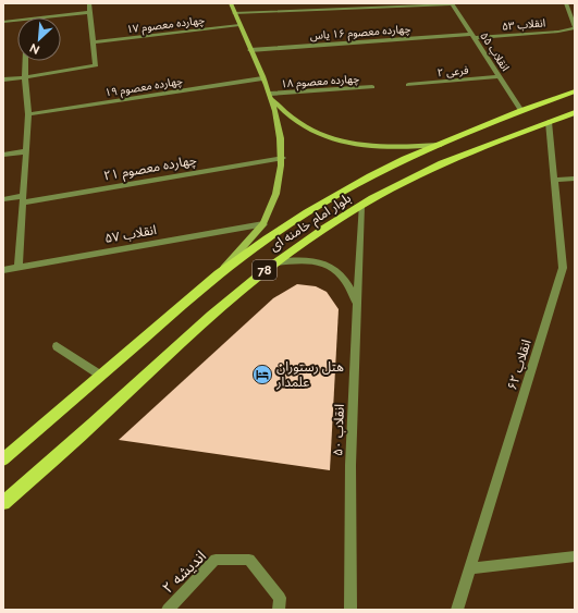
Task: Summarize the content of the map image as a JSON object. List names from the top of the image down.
{
  "streets": {
    "main road": ["بلوار امام خامنه ای", "78"],
    "street": [
      "چهارده معصوم ۱۷",
      "انقلاب ۵۳",
      "چهارده معصوم ۱۶ یاس",
      "انقلاب ۵۵",
      "فرعی ۲",
      "چهارده معصوم ۱۸",
      "چهارده معصوم ۱۹",
      "چهارده معصوم ۲۱",
      "انقلاب ۵۷",
      "انقلاب ۶۲",
      "انقلاب ۵۰",
      "اندیشه ۲"
    ]
  },
  "crossings": [
    ["انقلاب ۵۳", "چهارده معصوم ۱۶ یاس"],
    ["انقلاب ۵۳", "انقلاب ۵۵"],
    ["چهارده معصوم ۱۶ یاس", "انقلاب ۵۵"],
    ["انقلاب ۵۵", "فرعی ۲"],
    ["انقلاب ۵۵", "بلوار امام خامنه ای"],
    ["بلوار امام خامنه ای", "انقلاب ۶۲"],
    ["بلوار امام خامنه ای", "انقلاب ۵۰"]
  ],
  "places": {
    "hotel": ["هتل رستوران علمدار"]
  },
  "north": "bottom left"
}
